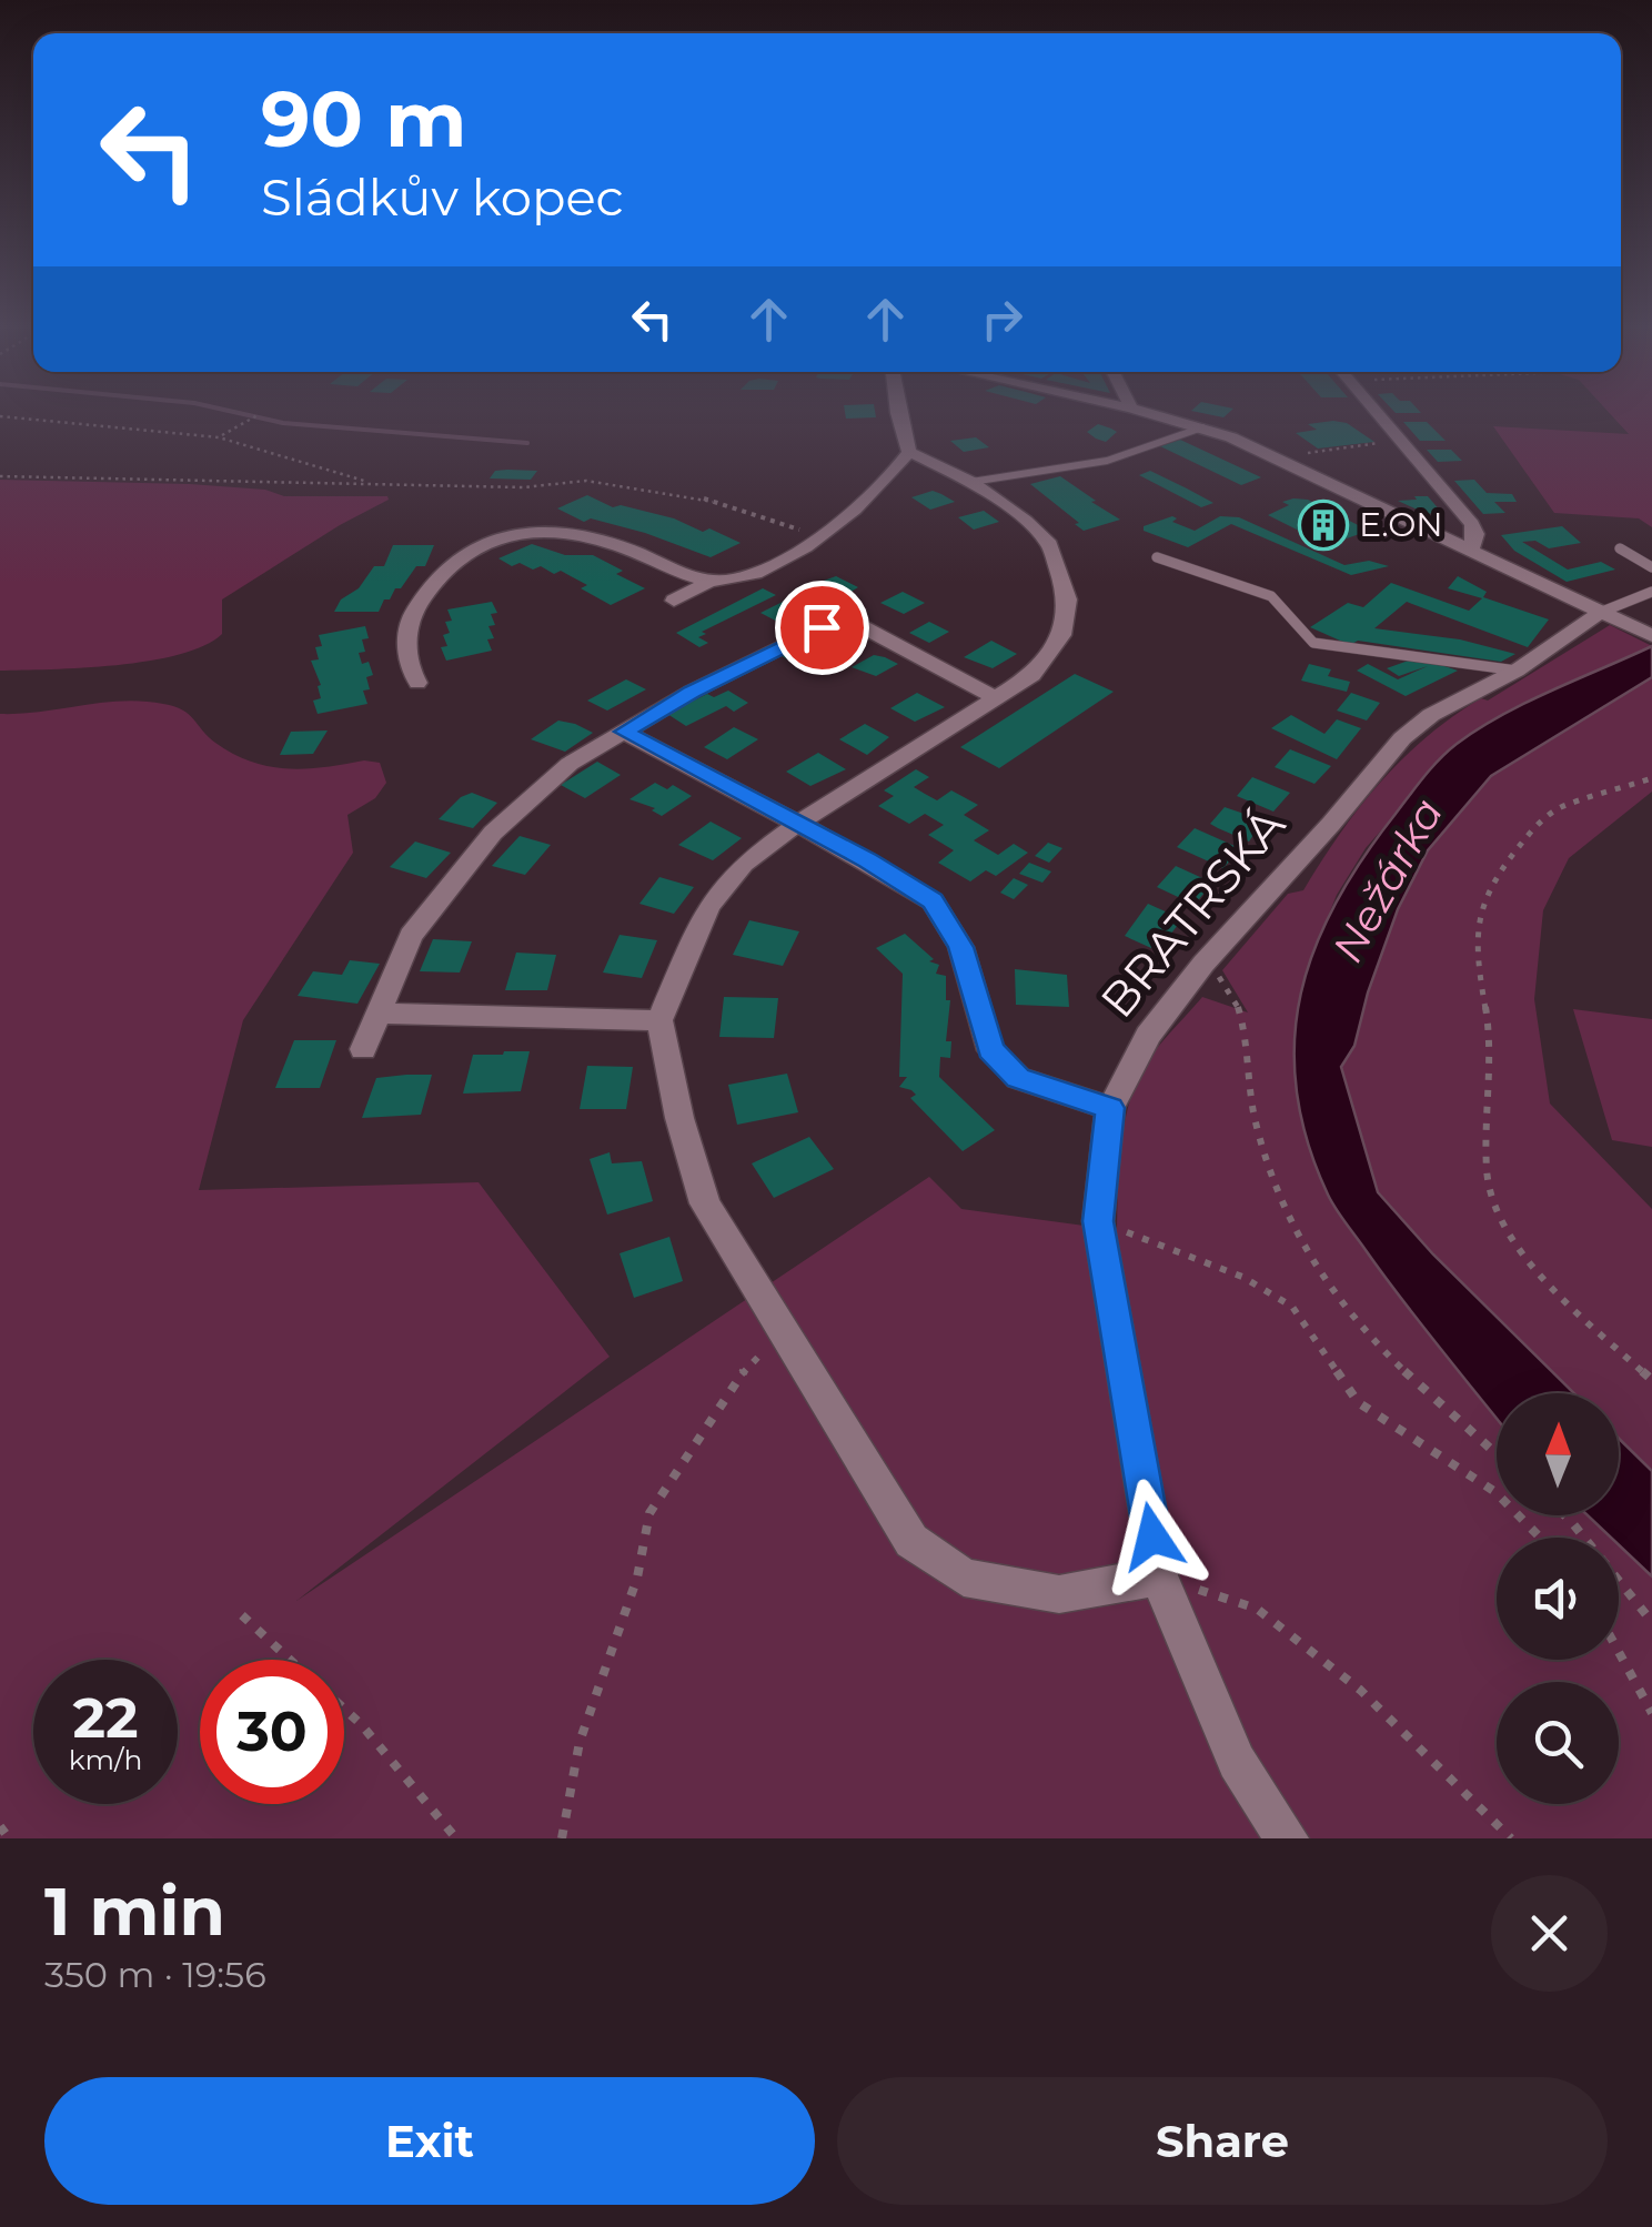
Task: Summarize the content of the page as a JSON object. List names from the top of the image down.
{
  "streets": {
    "street": ["BRATRSKÁ"]
  },
  "water": ["Nežárka"],
  "places": {
    "building": ["E.ON"]
  },
  "north": "top",
  "page": {
    "turn": ["90 m", "Sládkův kopec"],
    "speed": "22 km/h",
    "limit": "30",
    "heading": ["1 min", "350 m · 19:56"],
    "buttons": ["Exit", "Share"]
  }
}
